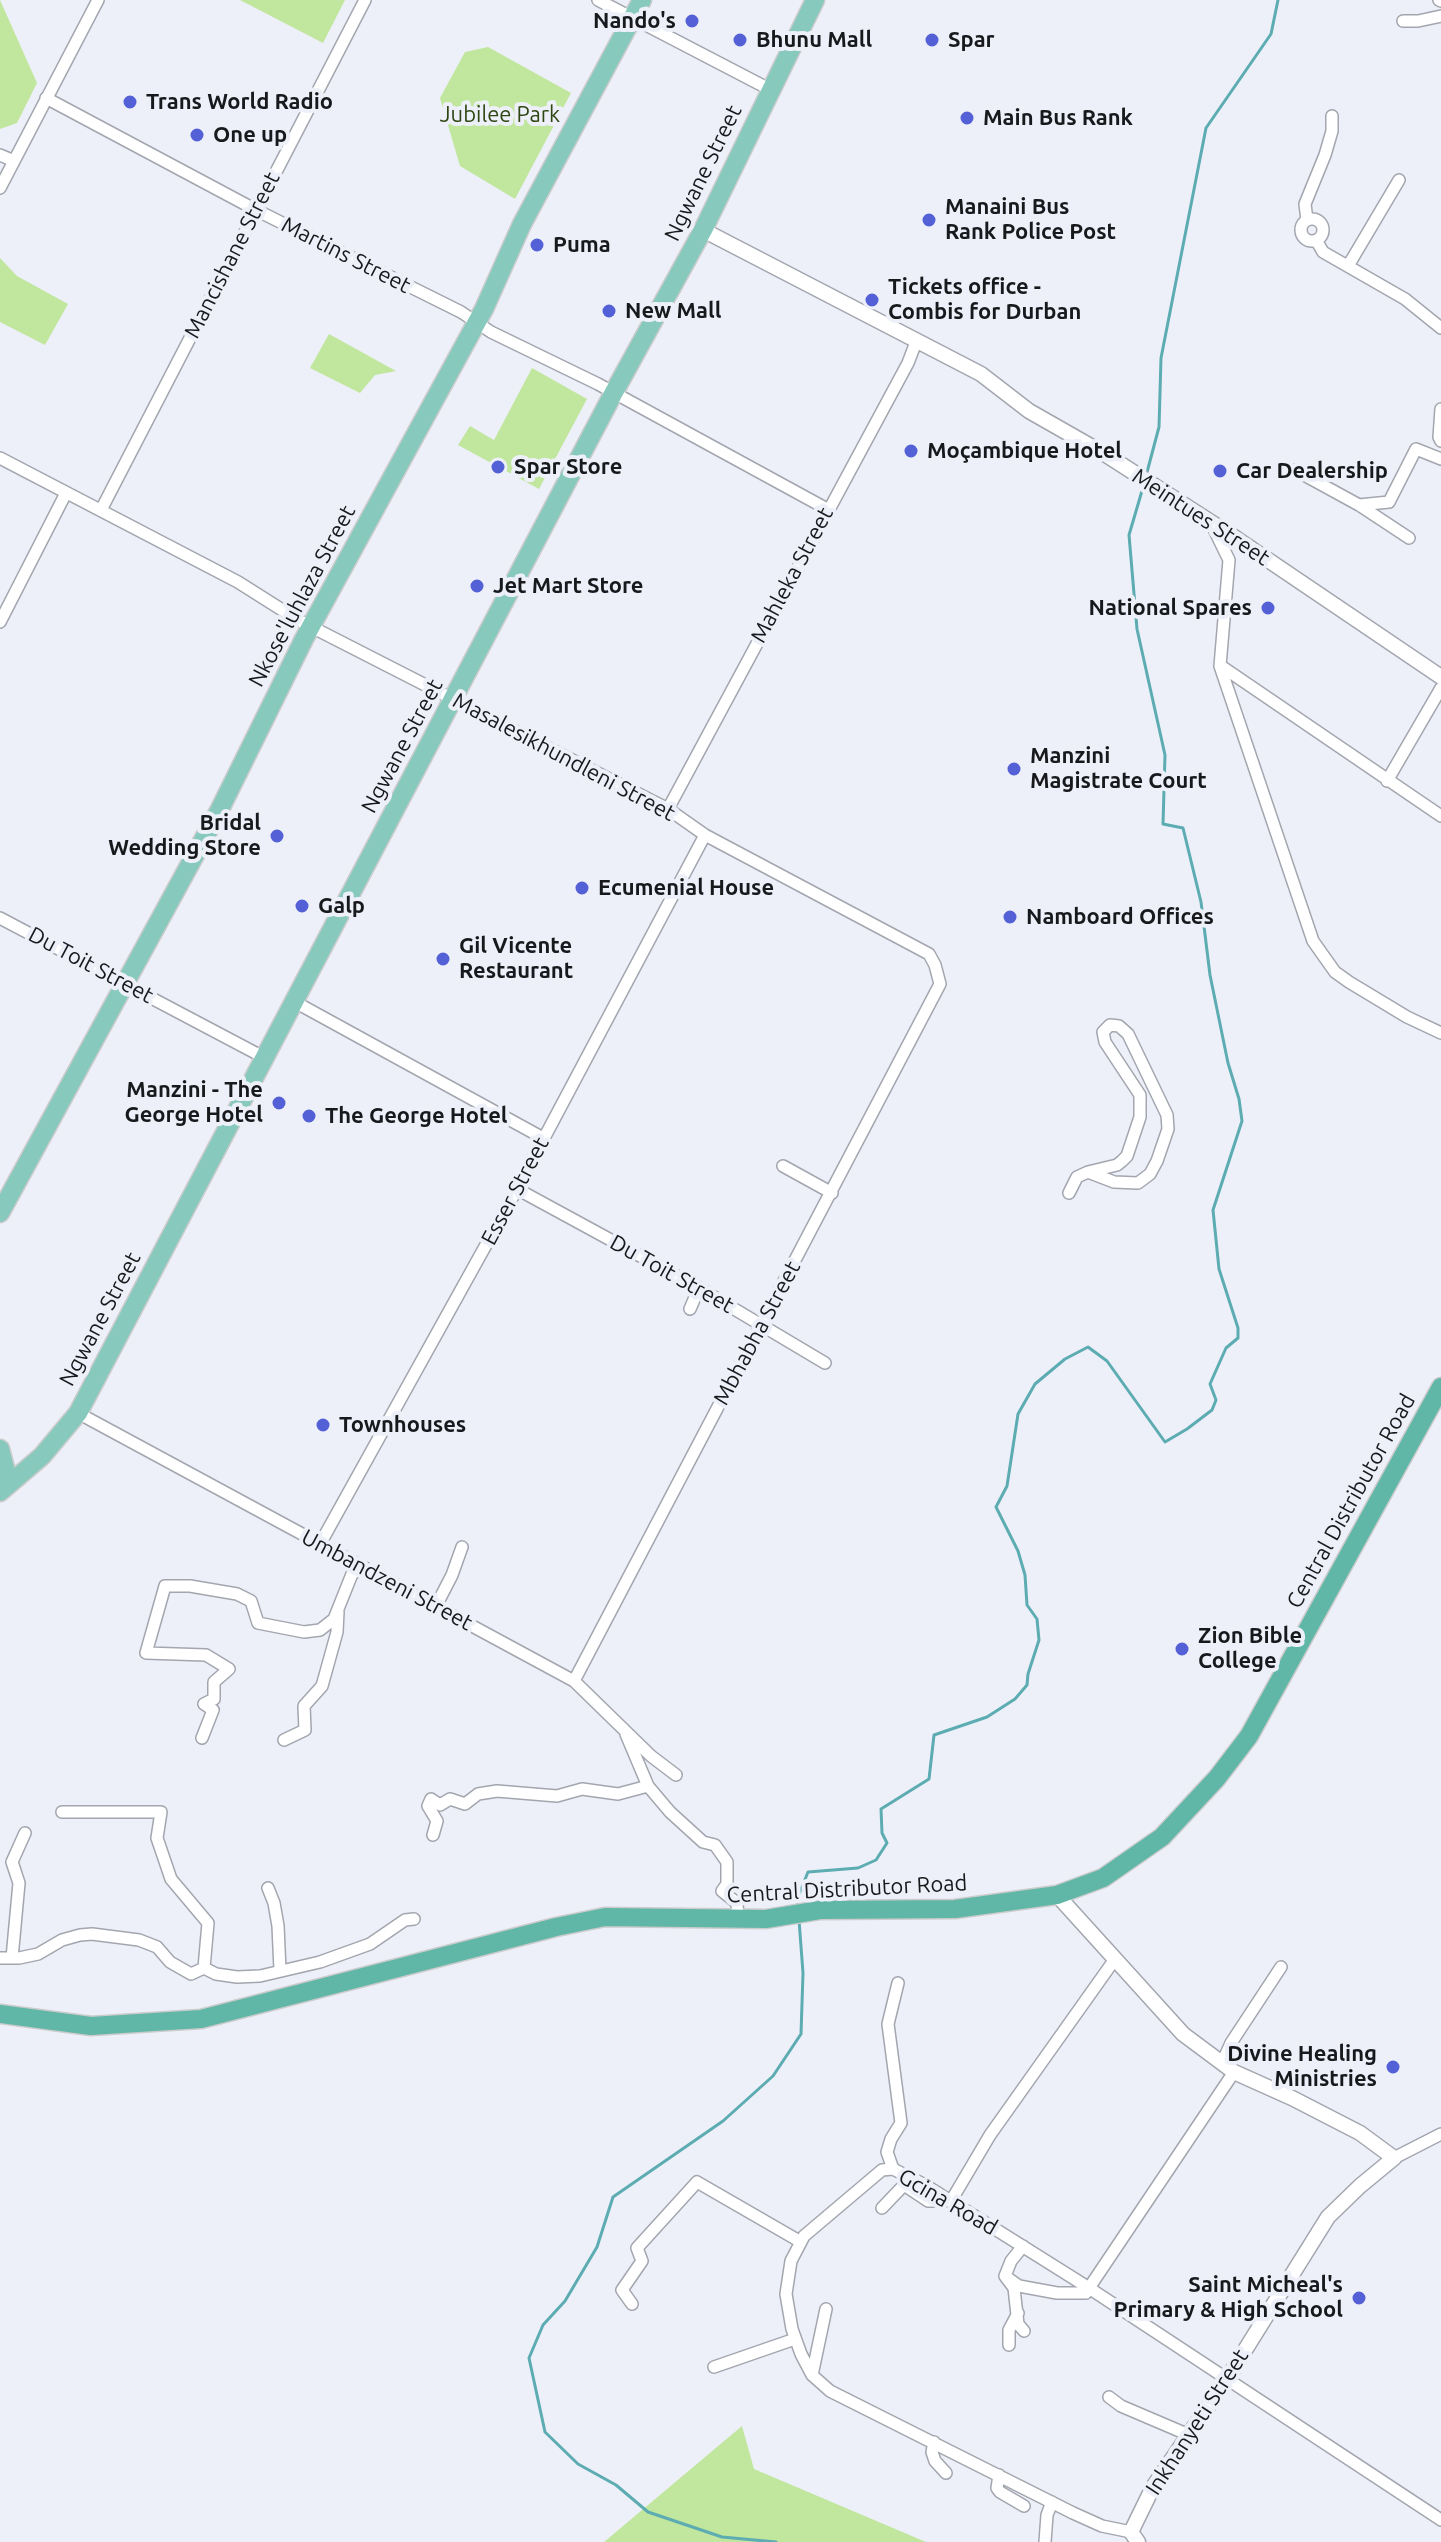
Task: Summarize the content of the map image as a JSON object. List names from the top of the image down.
{
  "streets": {
    "highway": ["Central Distributor Road"],
    "main road": ["Ngwane Street", "Nkose'luhlaza Street"],
    "street": [
      "Mancishane Street",
      "Martins Street",
      "Meintues Street",
      "Mahleka Street",
      "Masalesikhundleni Street",
      "Du Toit Street",
      "Esser Street",
      "Mbhabha Street",
      "Umbandzeni Street",
      "Gcina Road",
      "Inkhanyeti Street"
    ]
  },
  "crossings": [
    ["Ngwane Street", "Martins Street"],
    ["Ngwane Street", "Meintues Street"],
    ["Ngwane Street", "Masalesikhundleni Street"],
    ["Ngwane Street", "Du Toit Street"],
    ["Ngwane Street", "Umbandzeni Street"],
    ["Mancishane Street", "Martins Street"],
    ["Mancishane Street", "Masalesikhundleni Street"],
    ["Martins Street", "Nkose'luhlaza Street"],
    ["Meintues Street", "Mahleka Street"],
    ["Mahleka Street", "Masalesikhundleni Street"],
    ["Nkose'luhlaza Street", "Masalesikhundleni Street"],
    ["Nkose'luhlaza Street", "Du Toit Street"],
    ["Masalesikhundleni Street", "Esser Street"],
    ["Masalesikhundleni Street", "Mbhabha Street"],
    ["Du Toit Street", "Esser Street"],
    ["Du Toit Street", "Mbhabha Street"],
    ["Esser Street", "Umbandzeni Street"],
    ["Mbhabha Street", "Umbandzeni Street"],
    ["Gcina Road", "Inkhanyeti Street"]
  ],
  "parks": ["Jubilee Park"],
  "places": [
    "Nando's",
    "Bhunu Mall",
    "Spar",
    "Trans World Radio",
    "Main Bus Rank",
    "One up",
    "Manaini Bus Rank Police Post",
    "Puma",
    "Tickets office - Combis for Durban",
    "New Mall",
    "Moçambique Hotel",
    "Spar Store",
    "Car Dealership",
    "Jet Mart Store",
    "National Spares",
    "Manzini Magistrate Court",
    "Bridal Wedding Store",
    "Ecumenial House",
    "Galp",
    "Namboard Offices",
    "Gil Vicente Restaurant",
    "Manzini - The George Hotel",
    "The George Hotel",
    "Townhouses",
    "Zion Bible College",
    "Divine Healing Ministries",
    "Saint Micheal's Primary & High School"
  ]
}
